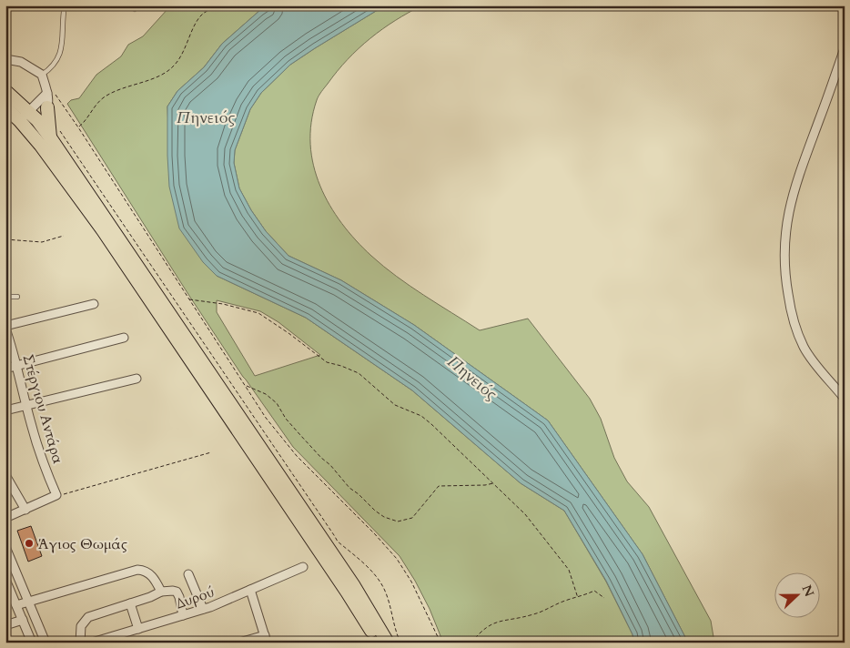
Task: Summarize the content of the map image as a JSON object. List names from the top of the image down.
{
  "streets": {
    "street": ["Στέργιου Αντάρα", "Δυρού"]
  },
  "water": ["Πηνειός"],
  "places": ["Άγιος Θωμάς"],
  "north": "right"
}
